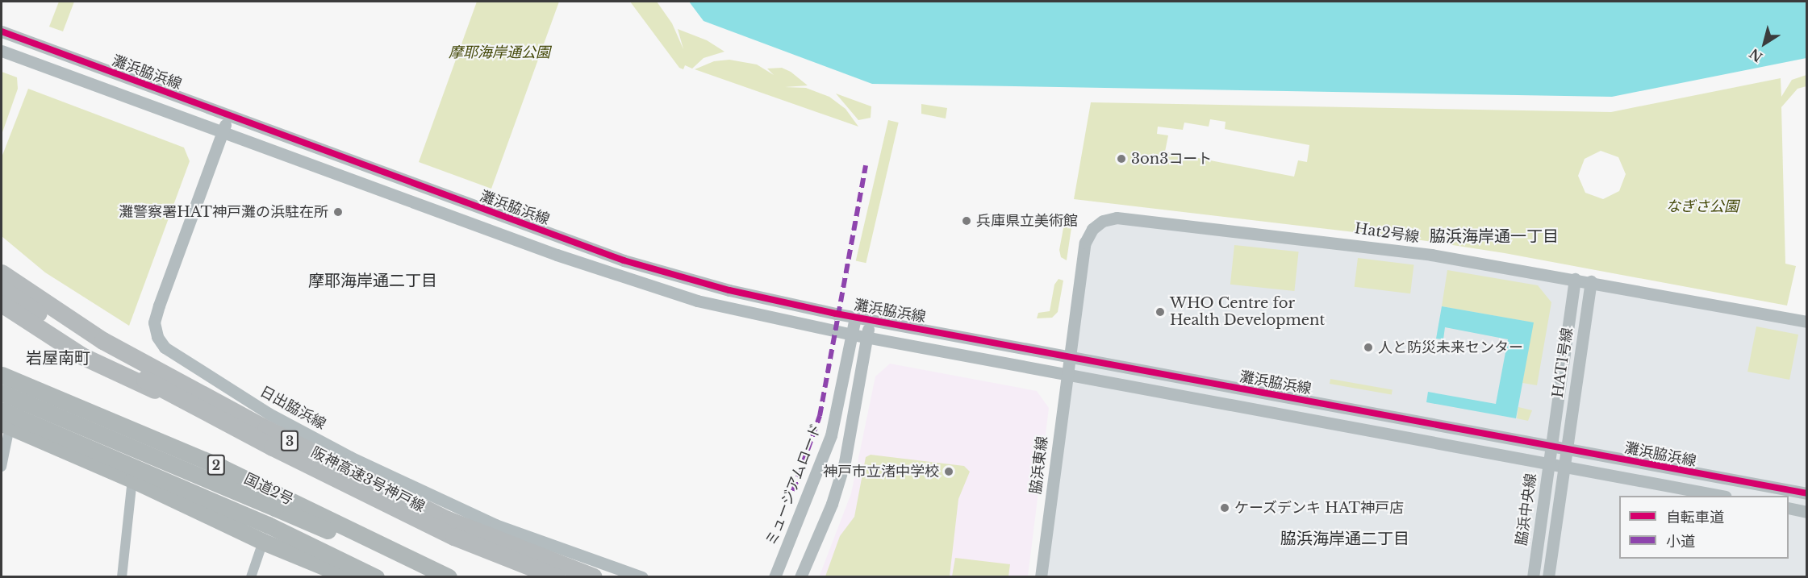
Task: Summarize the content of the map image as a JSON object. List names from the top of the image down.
{
  "streets": {
    "highway": [
      "3",
      "2",
      "阪神高速3号神戸線",
      "国道2号"
    ],
    "street": [
      "灘浜脇浜線",
      "Hat2号線",
      "HAT1号線",
      "日出脇浜線",
      "脇浜東線",
      "ミュージアムロード",
      "脇浜中央線"
    ]
  },
  "crossings": [
    ["灘浜脇浜線", "Hat2号線"],
    ["灘浜脇浜線", "HAT1号線"],
    ["灘浜脇浜線", "日出脇浜線"],
    ["灘浜脇浜線", "脇浜東線"],
    ["灘浜脇浜線", "ミュージアムロード"],
    ["灘浜脇浜線", "脇浜中央線"],
    ["Hat2号線", "HAT1号線"],
    ["Hat2号線", "脇浜東線"],
    ["HAT1号線", "脇浜中央線"]
  ],
  "districts": [
    "脇浜海岸通一丁目",
    "摩耶海岸通二丁目",
    "岩屋南町",
    "脇浜海岸通二丁目"
  ],
  "parks": ["摩耶海岸通公園", "なぎさ公園"],
  "places": [
    "3on3コート",
    "灘警察署HAT神戸灘の浜駐在所",
    "兵庫県立美術館",
    "WHO Centre for Health Development",
    "人と防災未来センター",
    "神戸市立渚中学校",
    "ケーズデンキ HAT神戸店"
  ],
  "legend": ["自転車道", "小道"],
  "north": "bottom left"
}
